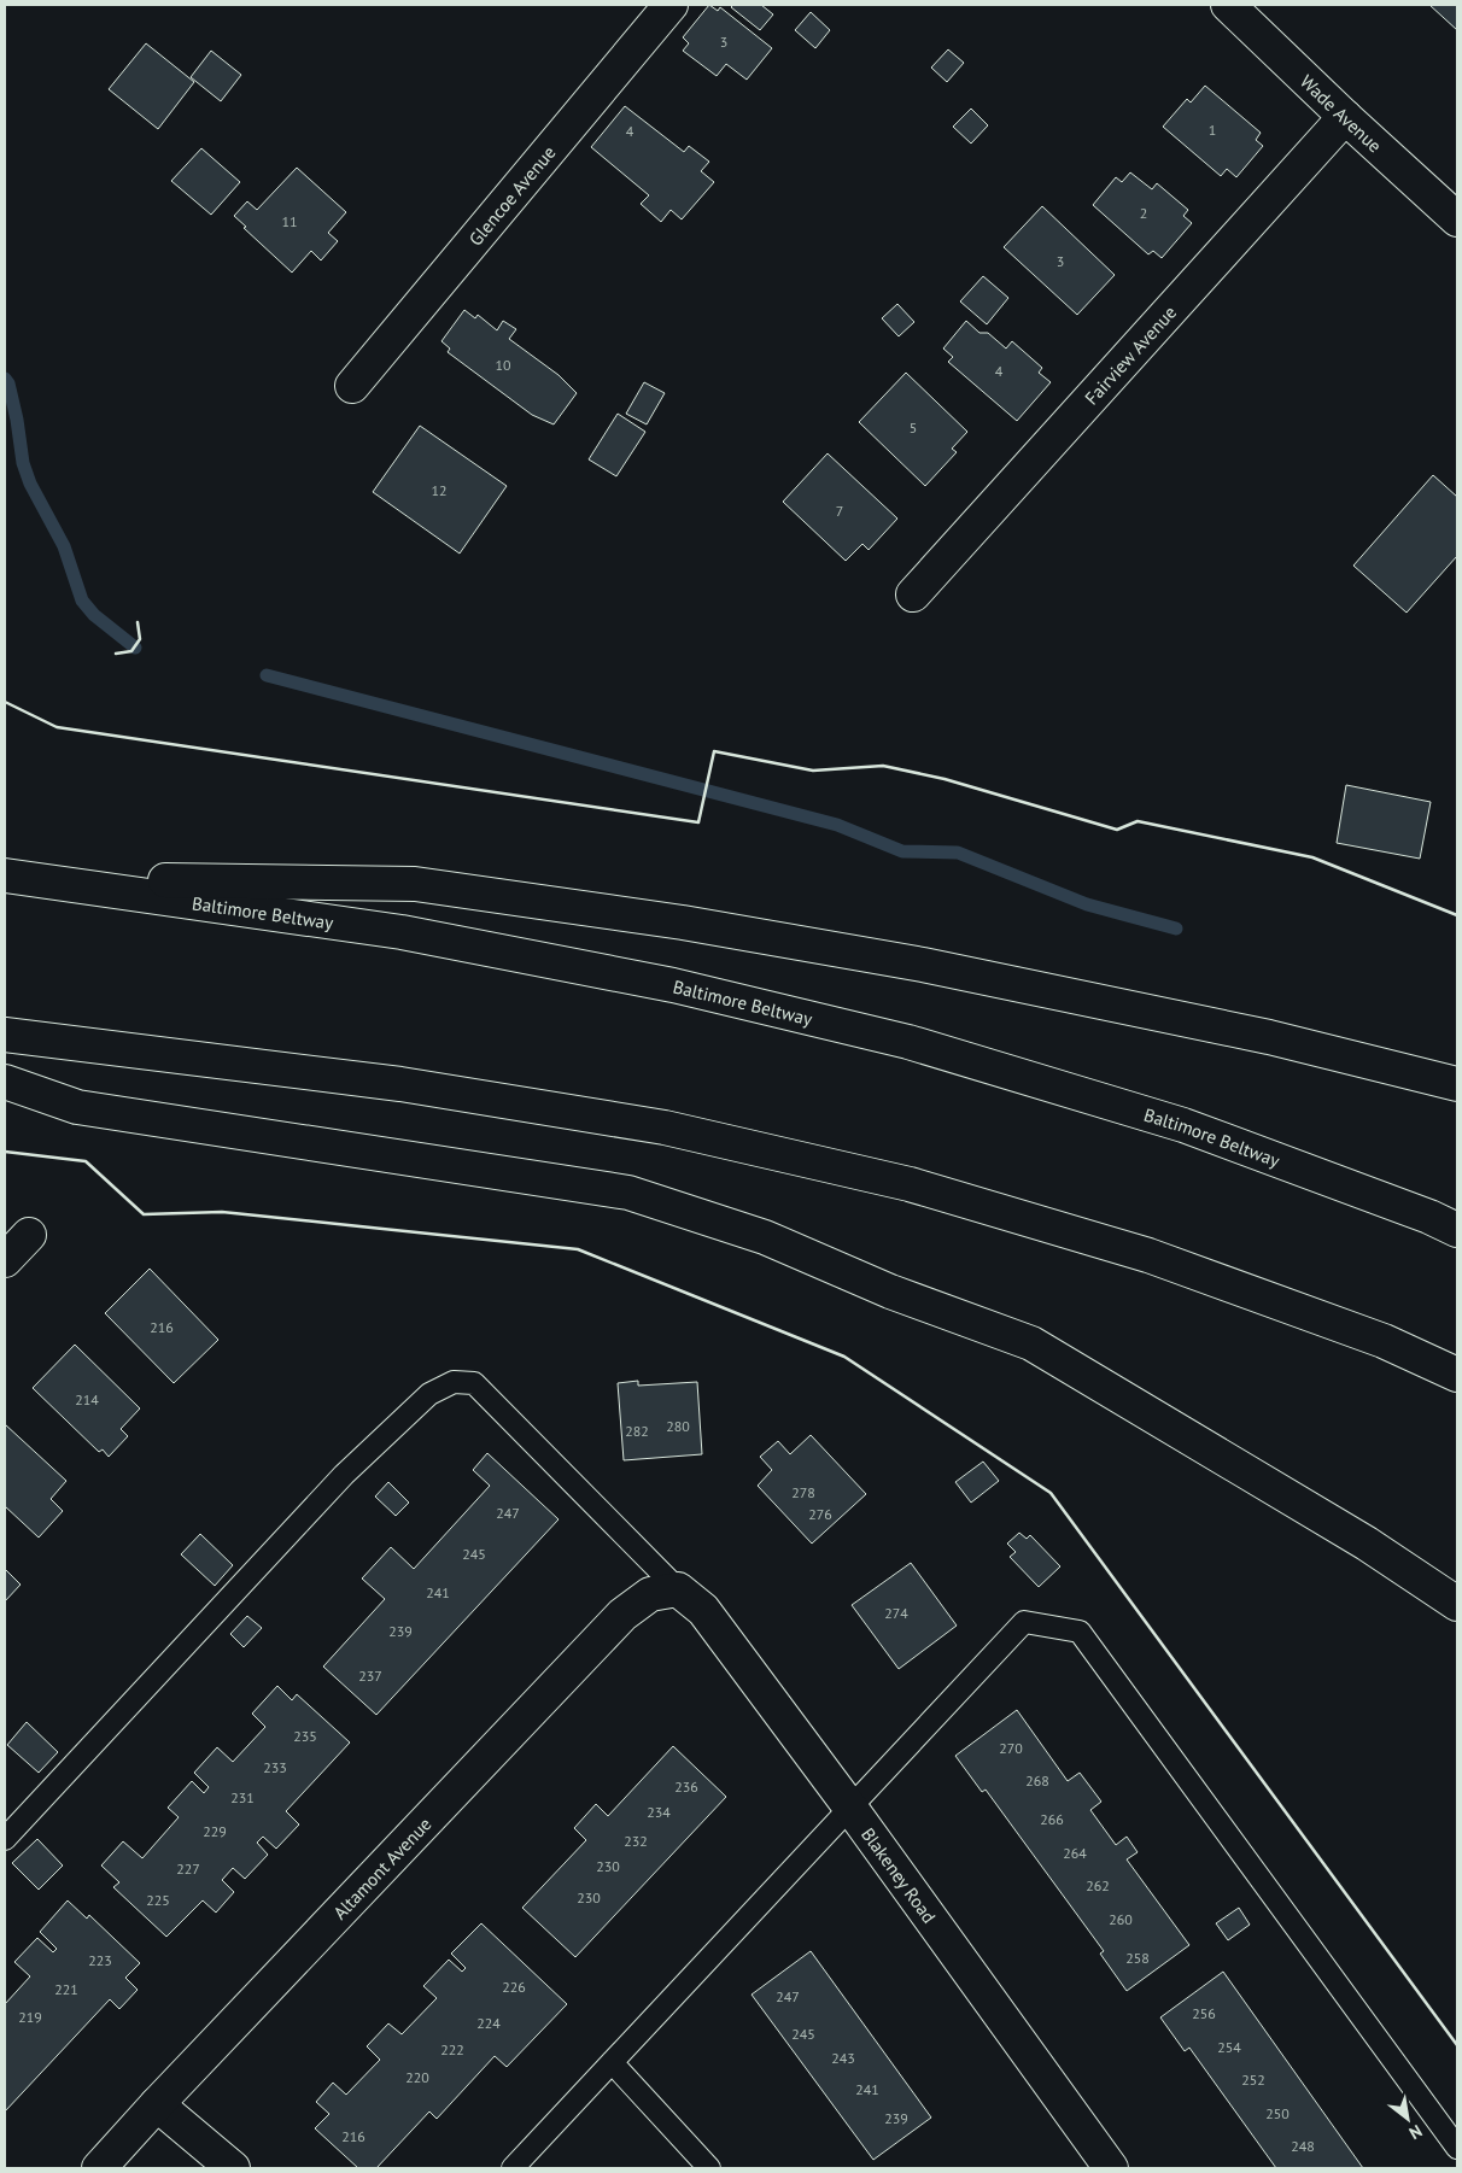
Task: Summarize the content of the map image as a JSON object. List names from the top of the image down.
{
  "streets": {
    "main road": [
      "Wade Avenue",
      "Glencoe Avenue",
      "Fairview Avenue",
      "Baltimore Beltway",
      "Altamont Avenue",
      "Blakeney Road"
    ]
  },
  "crossings": [
    ["Wade Avenue", "Fairview Avenue"],
    ["Altamont Avenue", "Blakeney Road"]
  ],
  "house_numbers": [
    "3",
    "1",
    "4",
    "2",
    "11",
    "3",
    "10",
    "4",
    "5",
    "12",
    "7",
    "216",
    "214",
    "280",
    "282",
    "278",
    "247",
    "276",
    "245",
    "241",
    "274",
    "239",
    "237",
    "235",
    "270",
    "233",
    "268",
    "236",
    "231",
    "234",
    "266",
    "229",
    "232",
    "264",
    "230",
    "227",
    "262",
    "230",
    "225",
    "260",
    "258",
    "223",
    "226",
    "221",
    "247",
    "256",
    "219",
    "224",
    "245",
    "254",
    "222",
    "243",
    "220",
    "252",
    "241",
    "250",
    "239",
    "216",
    "248"
  ],
  "north": "bottom right"
}
